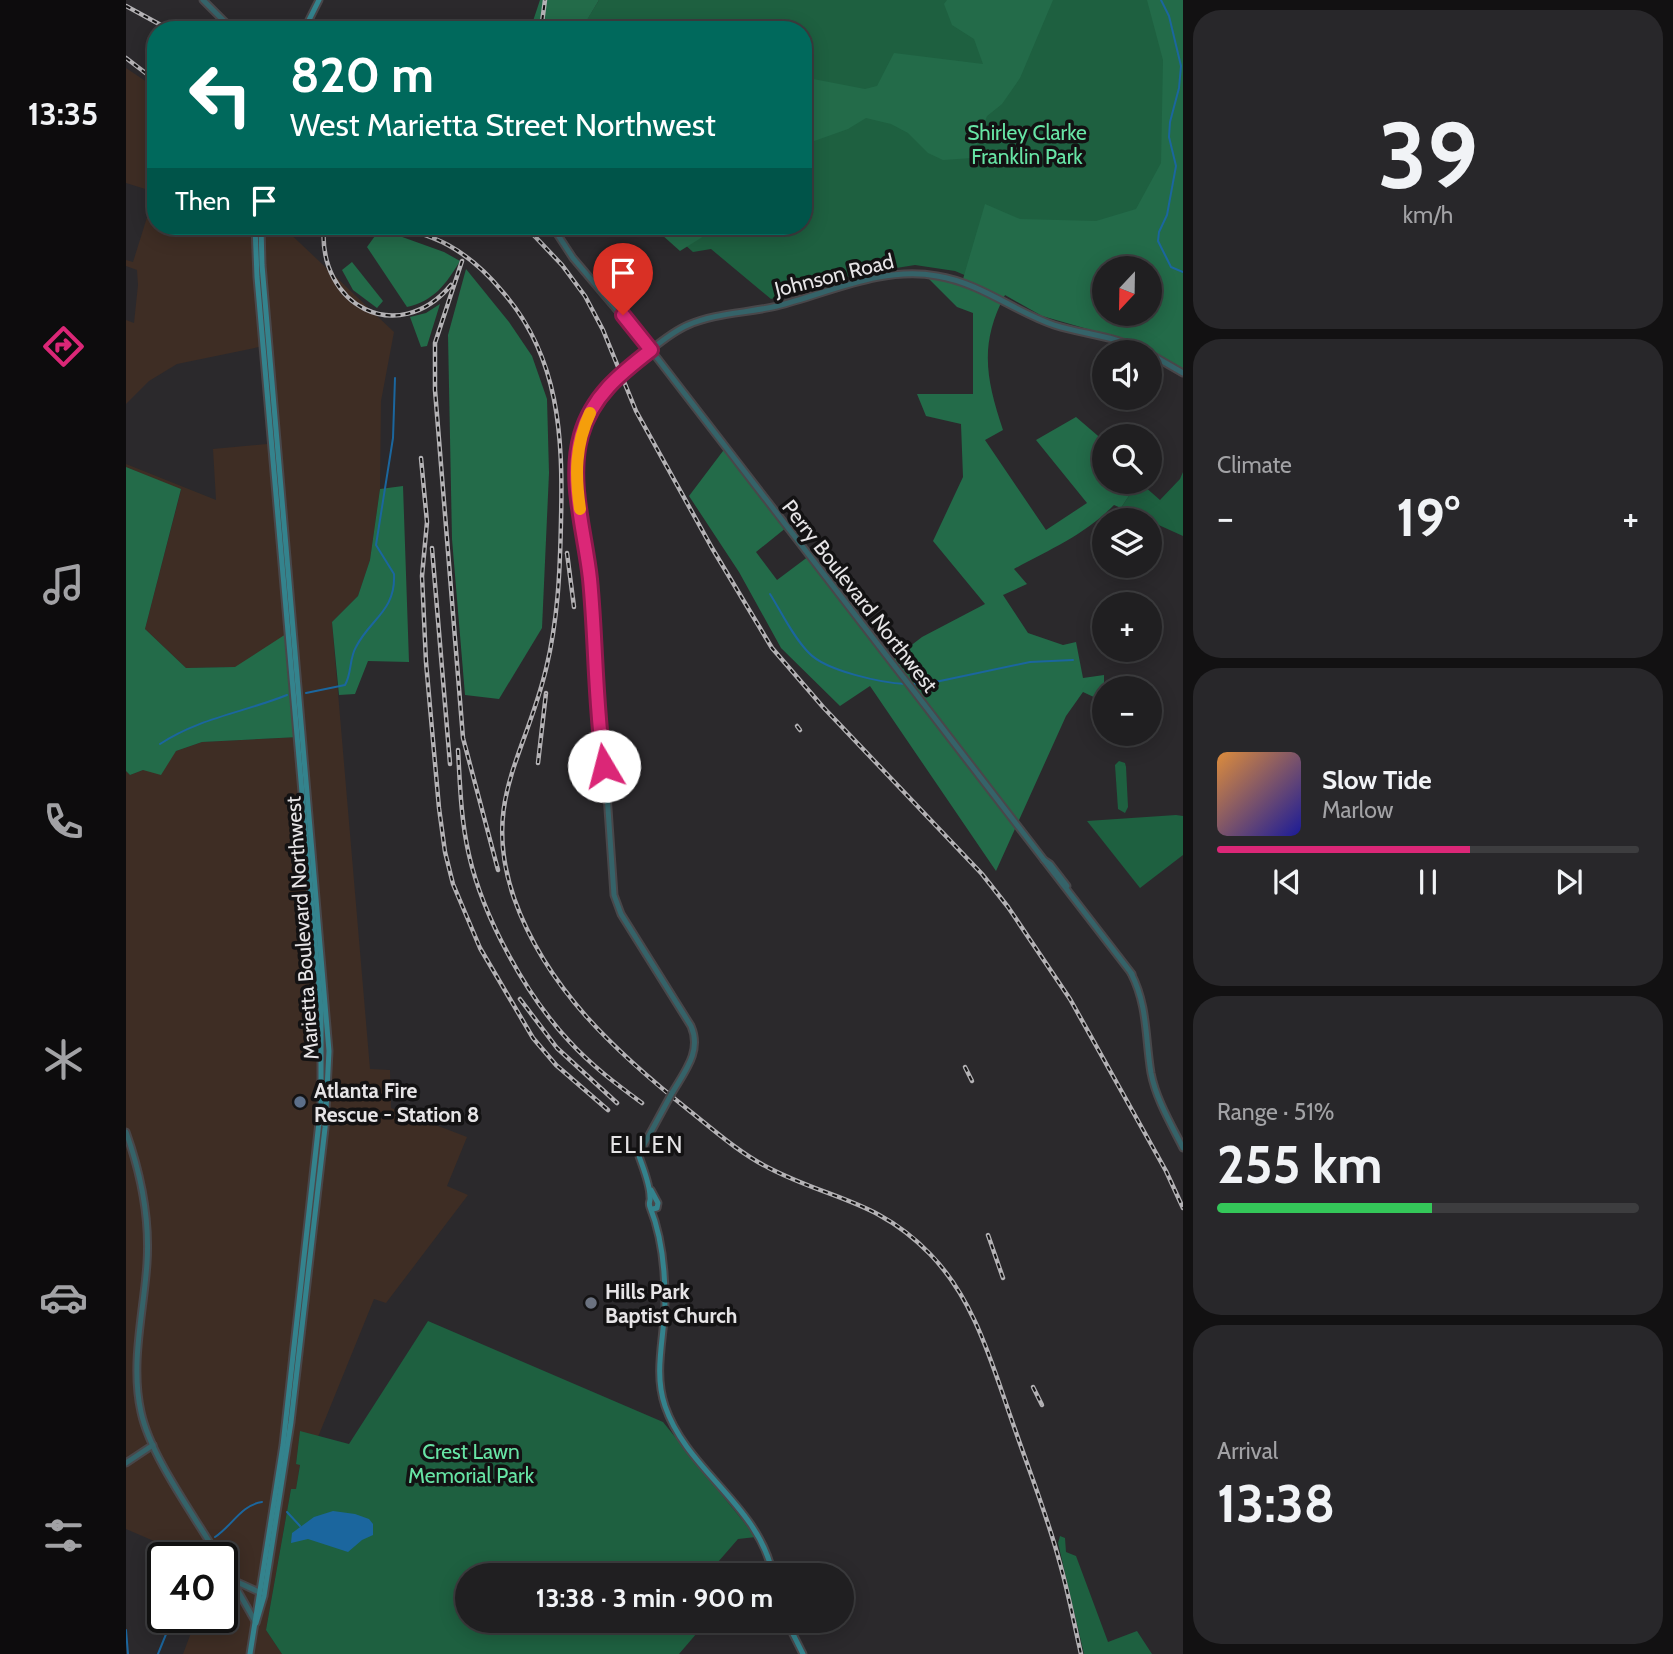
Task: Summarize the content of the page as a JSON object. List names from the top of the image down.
{
  "streets": {
    "main road": ["Marietta Boulevard Northwest"],
    "street": ["Johnson Road", "Perry Boulevard Northwest"]
  },
  "crossings": [
    ["Johnson Road", "Perry Boulevard Northwest"]
  ],
  "districts": ["ELLEN"],
  "parks": ["Shirley Clarke Franklin Park", "Crest Lawn Memorial Park"],
  "places": ["Atlanta Fire Rescue - Station 8", "Hills Park Baptist Church"],
  "north": "bottom",
  "page": {
    "tabs": "13:35",
    "tile": [
      ["39", "km/h"],
      "Climate",
      ["Range · 51%", "255 km"],
      ["Arrival", "13:38"]
    ],
    "turn": ["820 m", "West Marietta Street Northwest"],
    "then": "Then",
    "map_buttons": ["+", "−"],
    "heat": ["−", "19°", "+"],
    "song": ["Slow Tide", "Marlow"],
    "limit": "40",
    "trip": "13:38 · 3 min · 900 m"
  }
}
